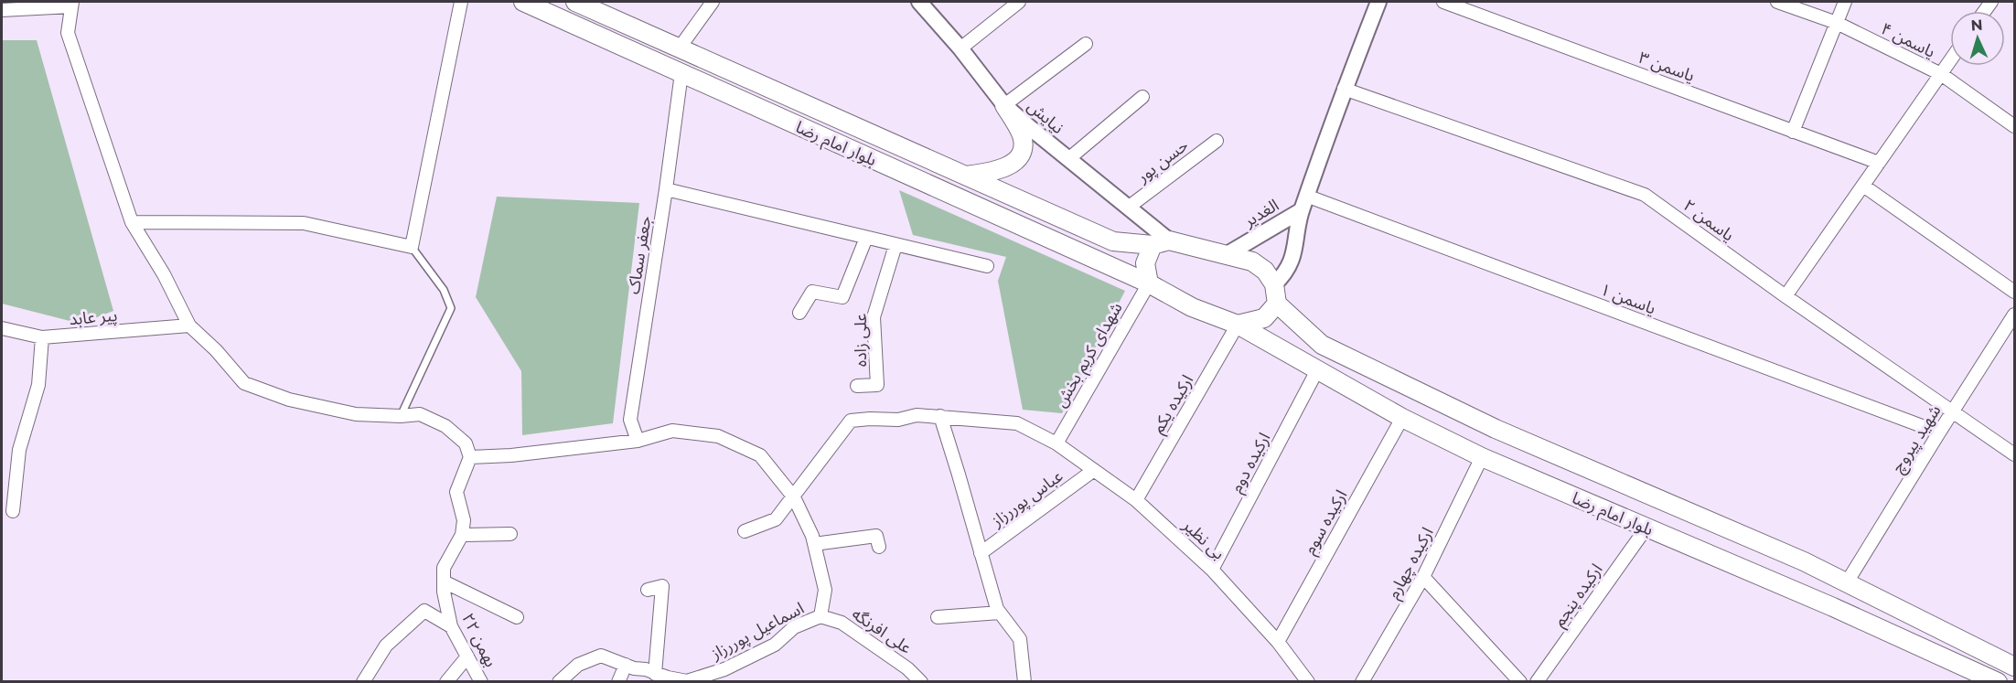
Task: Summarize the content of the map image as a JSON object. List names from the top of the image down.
{
  "streets": {
    "main road": ["بلوار امام رضا"],
    "street": [
      "یاسمن ۴",
      "یاسمن ۳",
      "نیایش",
      "حسن پور",
      "الغدیر",
      "یاسمن ۲",
      "جعفر سماک",
      "یاسمن ۱",
      "پیر عابد",
      "علی زاده",
      "شهدای کریم بخش",
      "ارکیده یکم",
      "شهید پیروچ",
      "ارکیده دوم",
      "عباس پوررزاز",
      "ارکیده سوم",
      "بی نظیر",
      "ارکیده چهارم",
      "ارکیده پنجم",
      "اسماعیل پوررزاز",
      "علی افرنگه",
      "۲۲ بهمن"
    ]
  },
  "crossings": [
    ["نیایش", "بلوار امام رضا"],
    ["نیایش", "حسن پور"],
    ["بلوار امام رضا", "الغدیر"],
    ["بلوار امام رضا", "جعفر سماک"],
    ["بلوار امام رضا", "شهدای کریم بخش"],
    ["بلوار امام رضا", "ارکیده یکم"],
    ["بلوار امام رضا", "شهید پیروچ"],
    ["بلوار امام رضا", "ارکیده دوم"],
    ["بلوار امام رضا", "ارکیده سوم"],
    ["بلوار امام رضا", "ارکیده چهارم"],
    ["بلوار امام رضا", "ارکیده پنجم"],
    ["الغدیر", "یاسمن ۱"],
    ["یاسمن ۲", "شهید پیروچ"],
    ["یاسمن ۱", "شهید پیروچ"],
    ["شهدای کریم بخش", "بی نظیر"],
    ["ارکیده یکم", "بی نظیر"],
    ["ارکیده دوم", "بی نظیر"],
    ["عباس پوررزاز", "بی نظیر"],
    ["ارکیده سوم", "بی نظیر"],
    ["اسماعیل پوررزاز", "علی افرنگه"]
  ],
  "north": "top"
}
